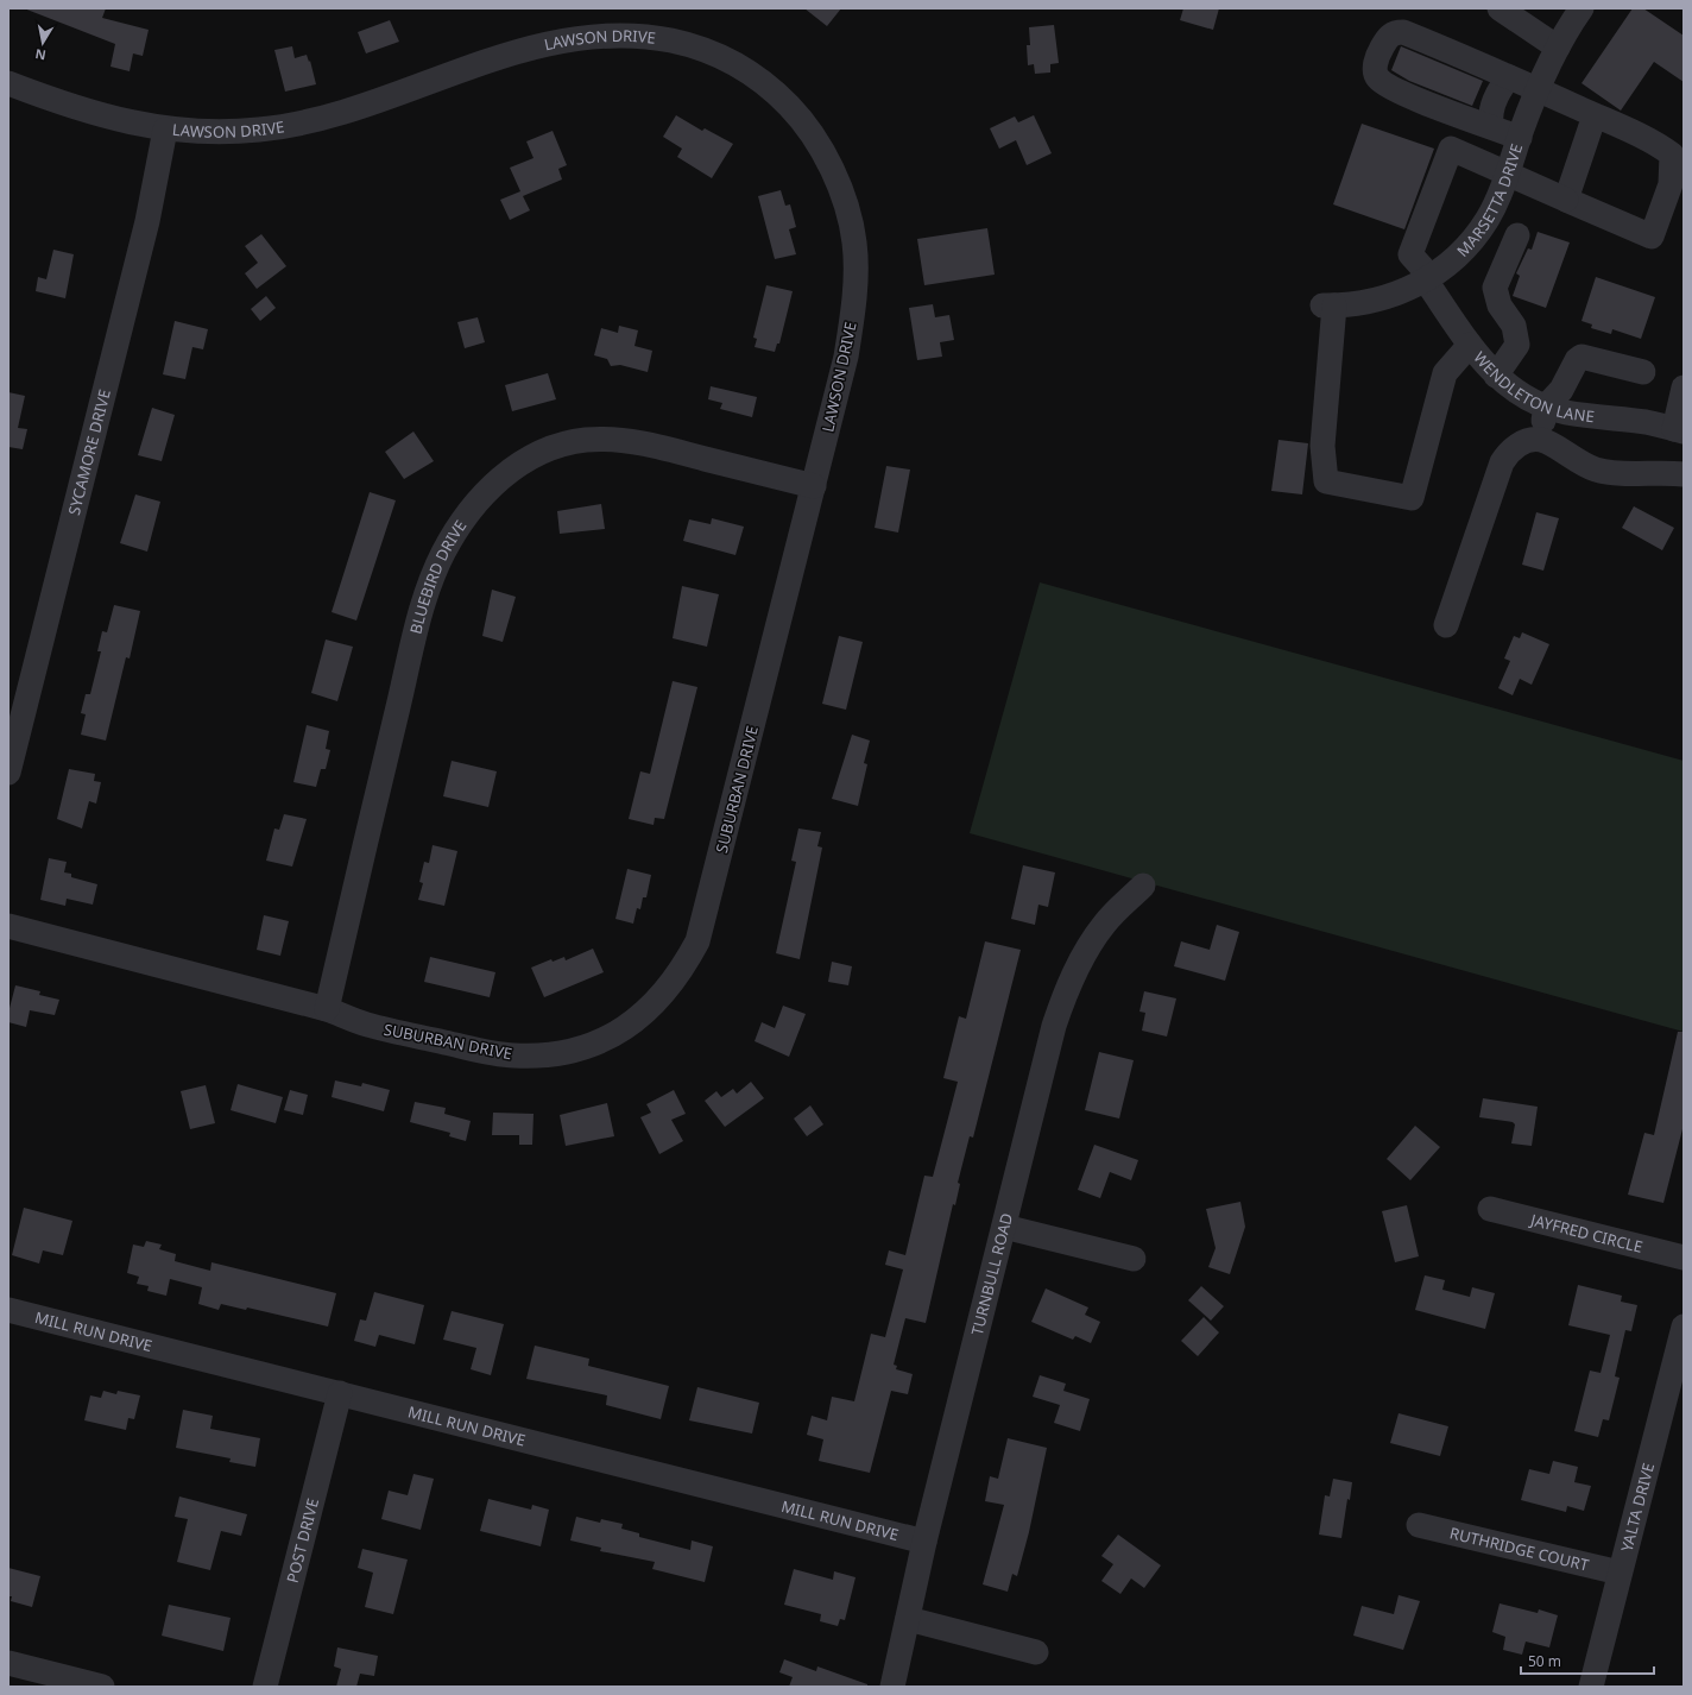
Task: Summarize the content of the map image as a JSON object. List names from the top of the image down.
{
  "streets": {
    "street": [
      "LAWSON DRIVE",
      "MARSETTA DRIVE",
      "WENDLETON LANE",
      "SYCAMORE DRIVE",
      "BLUEBIRD DRIVE",
      "SUBURBAN DRIVE",
      "JAYFRED CIRCLE",
      "TURNBULL ROAD",
      "MILL RUN DRIVE",
      "YALTA DRIVE",
      "POST DRIVE",
      "RUTHRIDGE COURT"
    ]
  },
  "crossings": [
    ["LAWSON DRIVE", "SYCAMORE DRIVE"],
    ["LAWSON DRIVE", "BLUEBIRD DRIVE"],
    ["LAWSON DRIVE", "SUBURBAN DRIVE"],
    ["MARSETTA DRIVE", "WENDLETON LANE"],
    ["BLUEBIRD DRIVE", "SUBURBAN DRIVE"],
    ["TURNBULL ROAD", "MILL RUN DRIVE"],
    ["MILL RUN DRIVE", "POST DRIVE"],
    ["YALTA DRIVE", "RUTHRIDGE COURT"]
  ],
  "scale_bar": "50 m",
  "north": "bottom"
}
